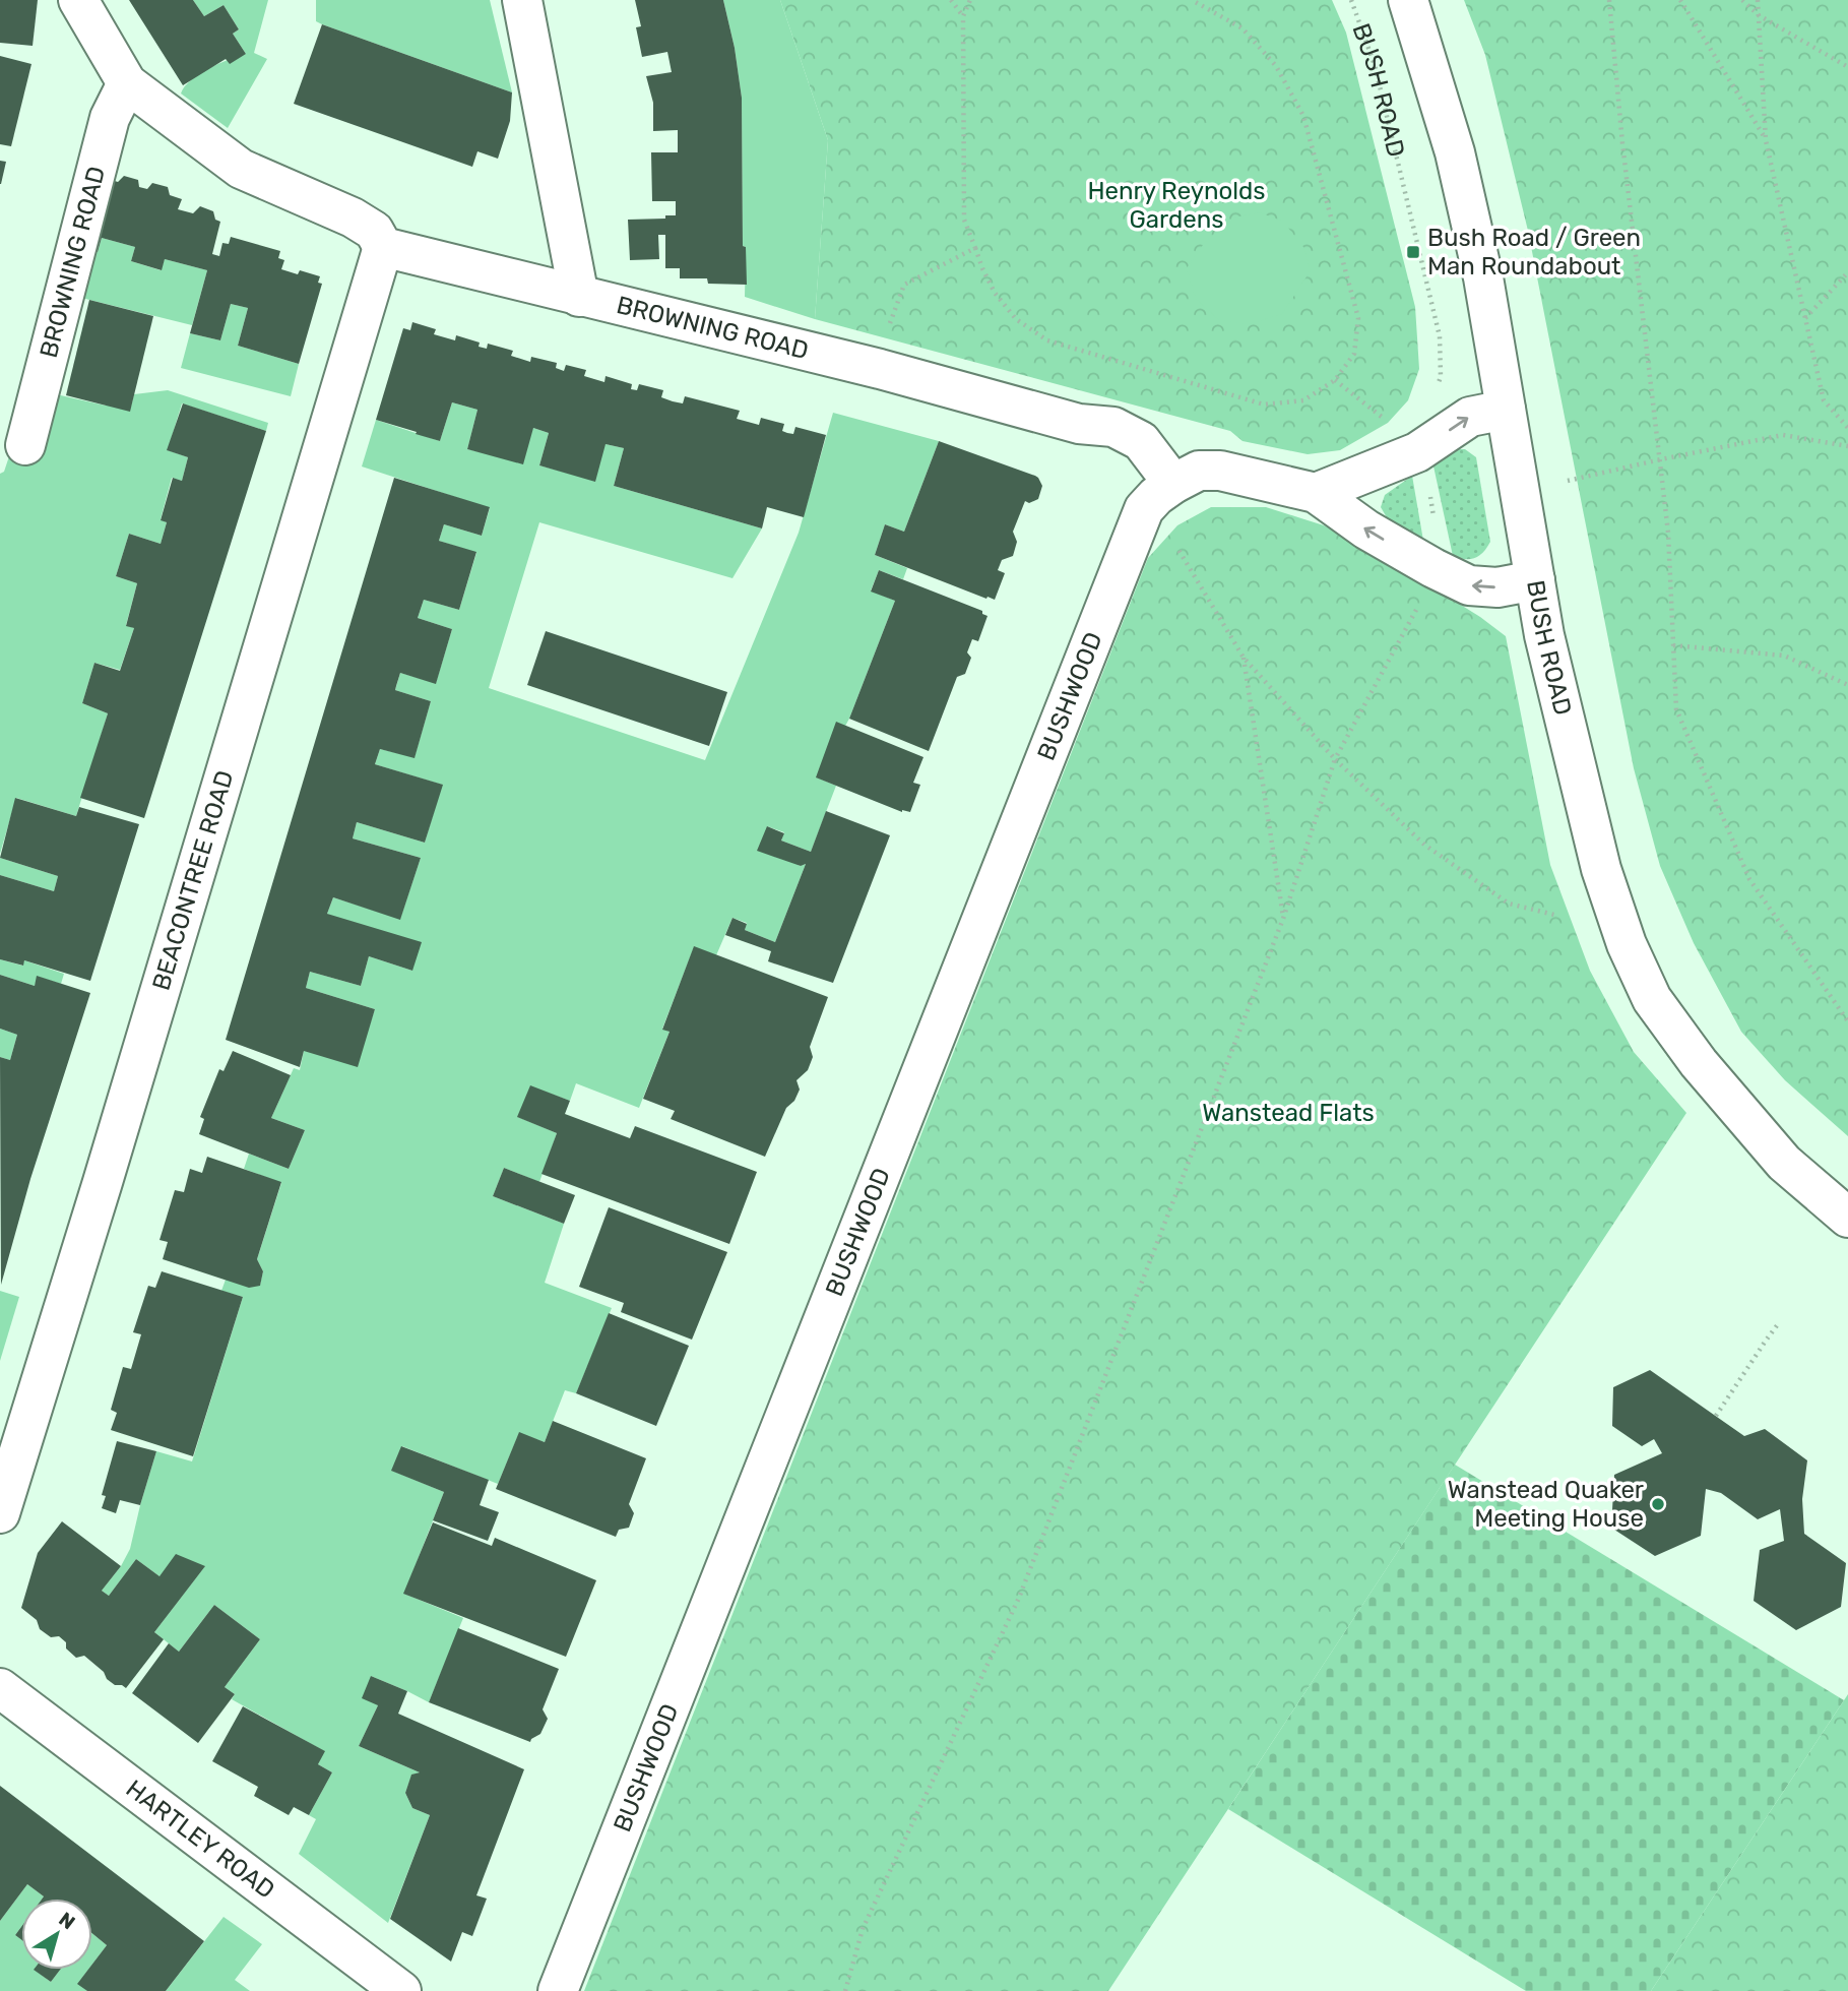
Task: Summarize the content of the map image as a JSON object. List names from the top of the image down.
{
  "streets": {
    "street": [
      "BUSH ROAD",
      "BROWNING ROAD",
      "BUSHWOOD",
      "BEACONTREE ROAD",
      "HARTLEY ROAD"
    ]
  },
  "crossings": [
    ["BROWNING ROAD", "BUSHWOOD"],
    ["BROWNING ROAD", "BEACONTREE ROAD"]
  ],
  "parks": ["Henry Reynolds Gardens", "Wanstead Flats"],
  "places": {
    "transit": ["Bush Road / Green Man Roundabout"],
    "other": ["Wanstead Quaker Meeting House"]
  },
  "north": "top right"
}
